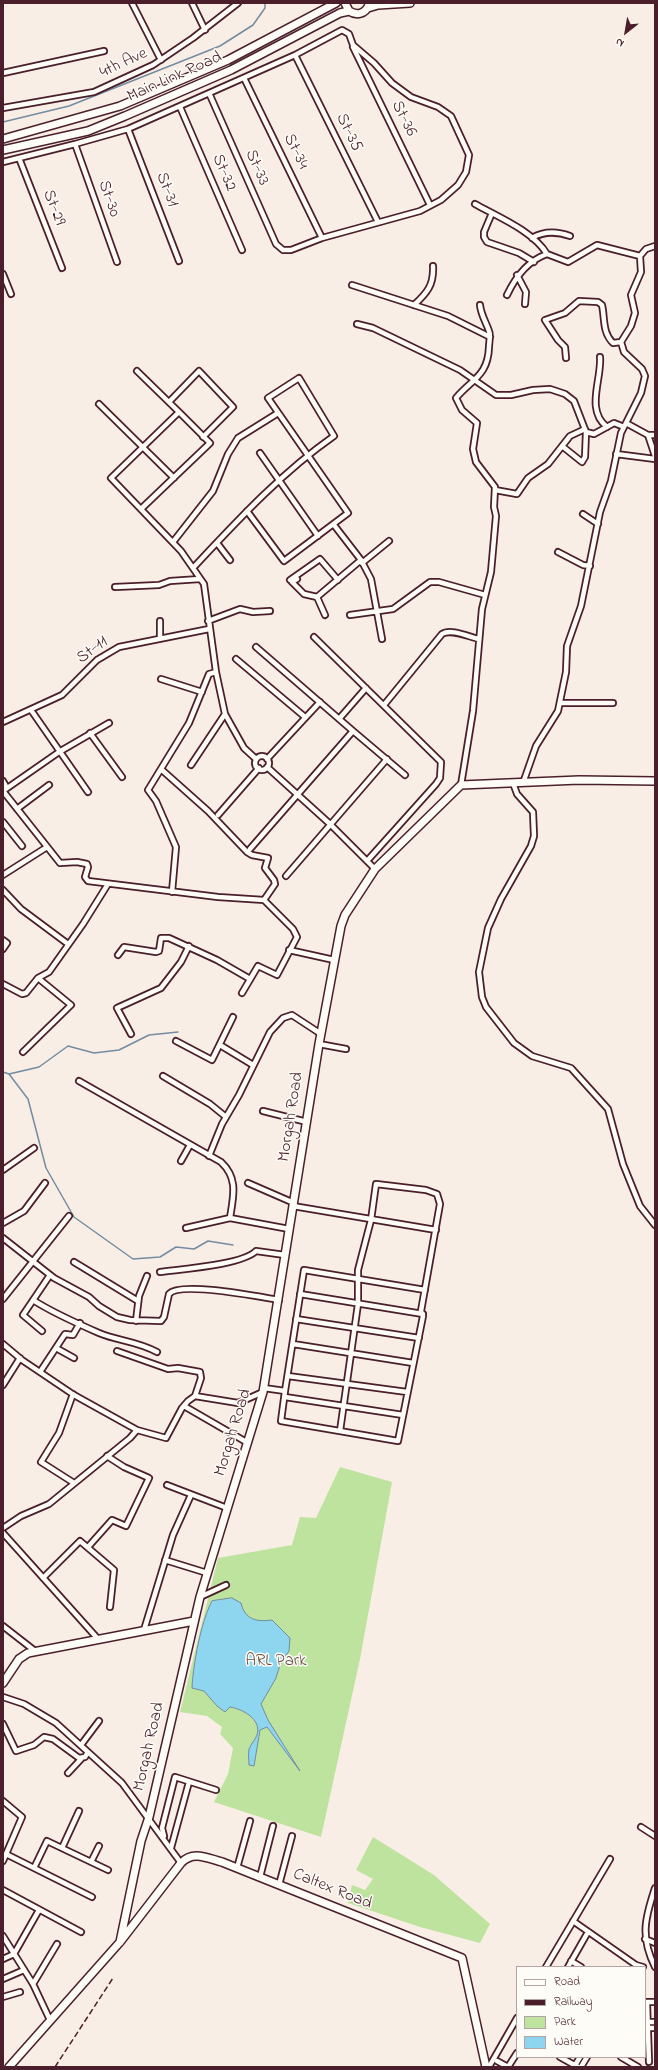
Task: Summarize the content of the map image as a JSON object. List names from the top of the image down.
{
  "streets": {
    "street": [
      "4th Ave",
      "Main Link Road",
      "St-36",
      "St-35",
      "St-34",
      "St-33",
      "St-32",
      "St-31",
      "St-30",
      "St-29",
      "St-11",
      "Morgah Road",
      "Caltex Road"
    ]
  },
  "crossings": [
    ["St-34", "St-33"],
    ["Morgah Road", "Caltex Road"]
  ],
  "parks": ["ARL Park"],
  "legend": [
    "Road",
    "Railway",
    "Park",
    "Water"
  ],
  "north": "bottom left"
}
